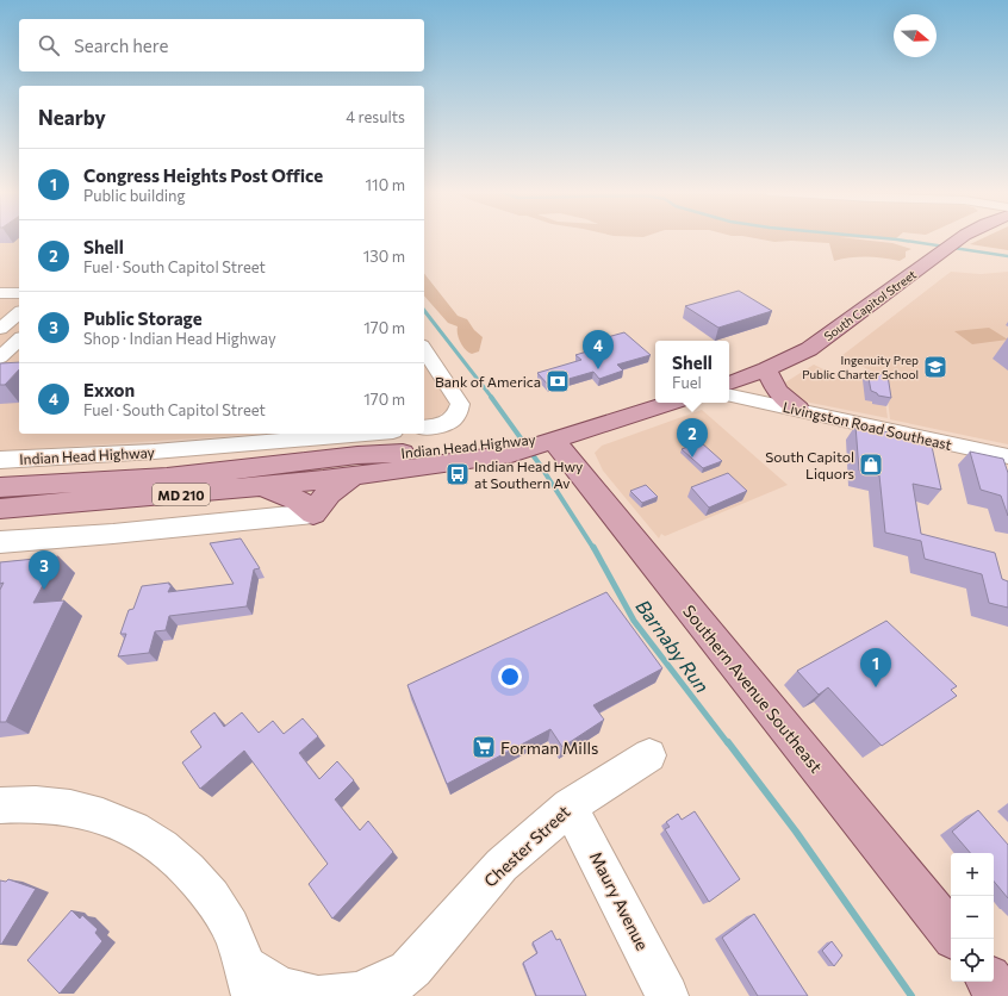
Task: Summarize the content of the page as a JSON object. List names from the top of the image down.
{
  "streets": {
    "main road": [
      "South Capitol Street",
      "Indian Head Highway",
      "MD 210",
      "Southern Avenue Southeast"
    ],
    "street": ["Livingston Road Southeast", "Chester Street", "Maury Avenue"]
  },
  "crossings": [
    ["Indian Head Highway", "Southern Avenue Southeast"],
    ["Chester Street", "Maury Avenue"]
  ],
  "water": ["Barnaby Run"],
  "places": {
    "school or university": ["Ingenuity Prep Public Charter School"],
    "bank": ["Bank of America"],
    "shop": ["South Capitol Liquors"],
    "bus stop": ["Indian Head Hwy at Southern Av"],
    "supermarket": ["Forman Mills"]
  },
  "north": "right",
  "page": {
    "search": "Search here",
    "heading": ["Nearby", "4 results"],
    "list": [
      {
        "mark": "1",
        "name": "Congress Heights Post Office",
        "note": "Public building",
        "value": "110 m"
      },
      {
        "mark": "2",
        "name": "Shell",
        "note": "Fuel · South Capitol Street",
        "value": "130 m"
      },
      {
        "mark": "3",
        "name": "Public Storage",
        "note": "Shop · Indian Head Highway",
        "value": "170 m"
      },
      {
        "mark": "4",
        "name": "Exxon",
        "note": "Fuel · South Capitol Street",
        "value": "170 m"
      }
    ],
    "pins": [
      "4",
      "2",
      "3",
      "1"
    ],
    "popup": ["Shell", "Fuel"],
    "map_buttons": ["+", "−"]
  }
}
